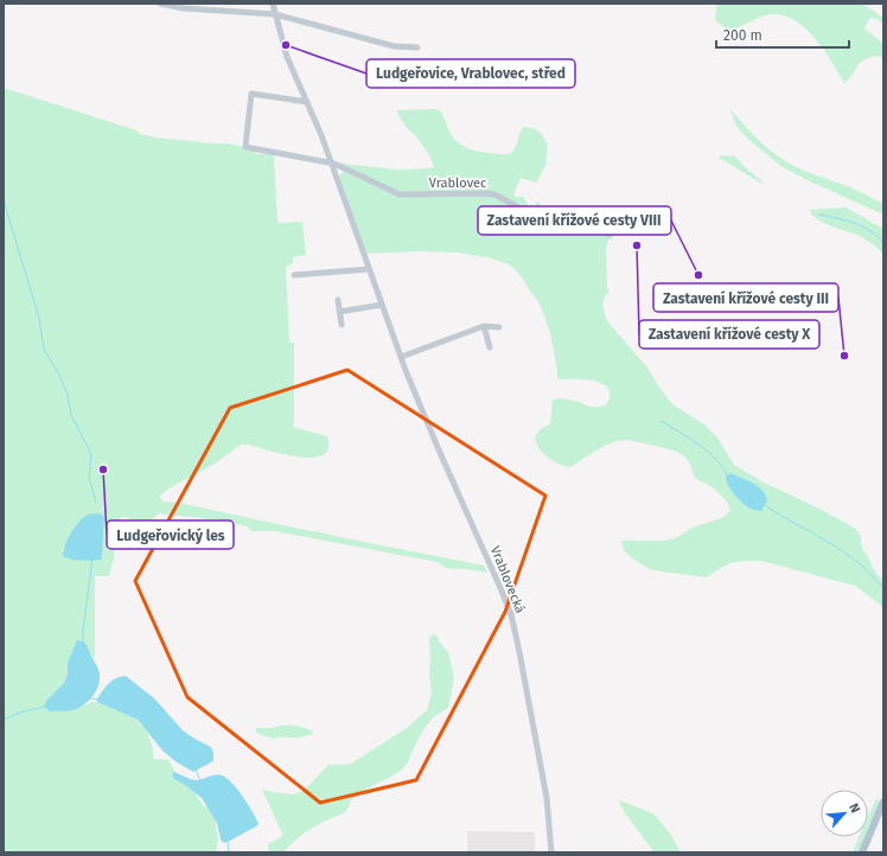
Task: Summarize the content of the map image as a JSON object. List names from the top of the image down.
{
  "streets": {
    "street": ["Vrablovec", "Vrablovecká"]
  },
  "places": [
    "Ludgeřovice, Vrablovec, střed",
    "Zastavení křížové cesty X",
    "Zastavení křížové cesty VIII",
    "Zastavení křížové cesty III",
    "Ludgeřovický les"
  ],
  "scale_bar": "200 m",
  "north": "top right"
}
